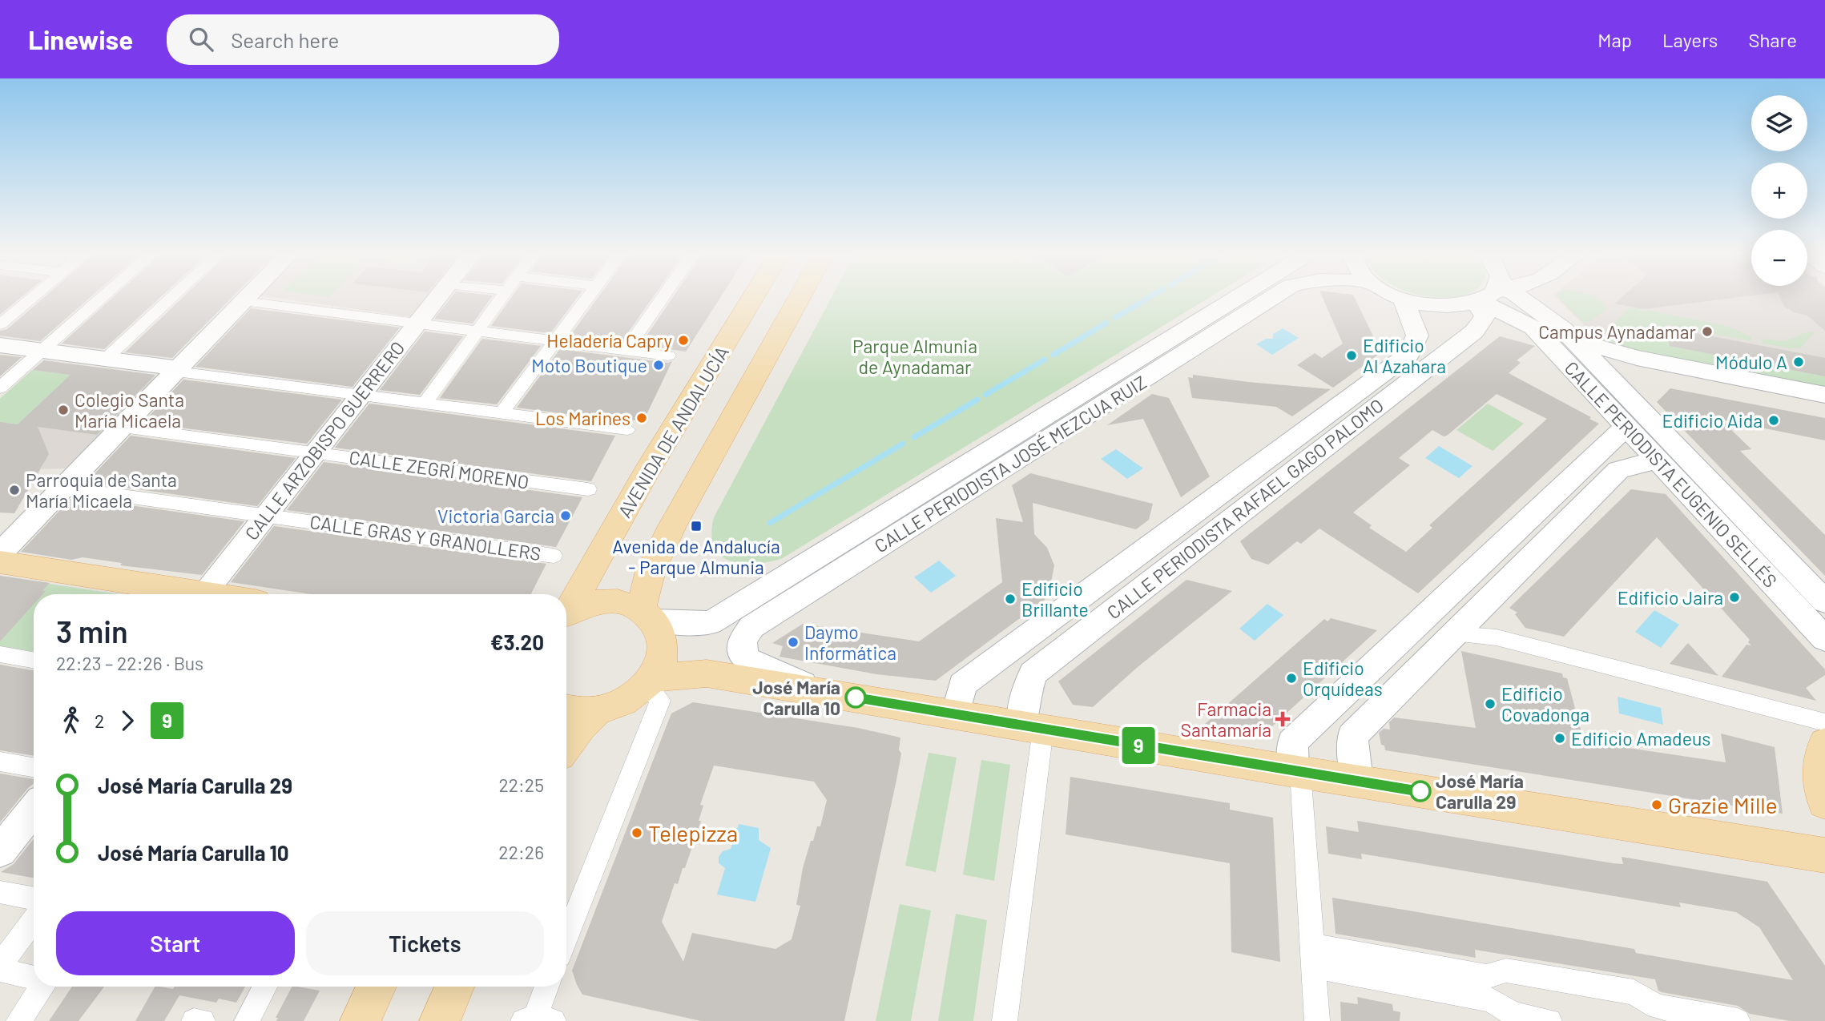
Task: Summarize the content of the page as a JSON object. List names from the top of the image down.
{
  "streets": {
    "main road": ["AVENIDA DE ANDALUCÍA"],
    "street": [
      "CALLE ARZOBISPO GUERRERO",
      "CALLE PERIODISTA JOSÉ MEZCUA RUIZ",
      "CALLE ZEGRÍ MORENO",
      "CALLE PERIODISTA EUGENIO SELLÉS",
      "CALLE PERIODISTA RAFAEL GAGO PALOMO",
      "CALLE GRAS Y GRANOLLERS"
    ]
  },
  "crossings": [
    ["CALLE ARZOBISPO GUERRERO", "CALLE ZEGRÍ MORENO"],
    ["CALLE ARZOBISPO GUERRERO", "CALLE GRAS Y GRANOLLERS"]
  ],
  "parks": ["Parque Almunia de Aynadamar"],
  "places": {
    "other": [
      "Campus Aynadamar",
      "Heladería Capry",
      "Edificio Al Azahara",
      "Módulo A",
      "Moto Boutique",
      "Colegio Santa María Micaela",
      "Los Marines",
      "Edificio Aida",
      "Parroquia de Santa María Micaela",
      "Victoria Garcia",
      "Edificio Jaira",
      "Edificio Brillante",
      "Daymo Informática",
      "Edificio Orquídeas",
      "José María Carulla 10",
      "Edificio Covadonga",
      "Edificio Amadeus",
      "José María Carulla 29",
      "Grazie Mille",
      "Telepizza"
    ],
    "transit": ["Avenida de Andalucía - Parque Almunia"],
    "health": ["Farmacia Santamaría"]
  },
  "lines": ["bus line 9"],
  "page": {
    "header": "Linewise",
    "search": "Search here",
    "nav": ["Map", "Layers", "Share"],
    "on_map": "9",
    "map_buttons": ["+", "−"],
    "heading": ["3 min", "22:23 – 22:26 · Bus", "€3.20"],
    "legs": ["2", "9"],
    "list": [
      {
        "name": "José María Carulla 29",
        "value": "22:25"
      },
      {
        "name": "José María Carulla 10",
        "value": "22:26"
      }
    ],
    "buttons": ["Start", "Tickets"]
  }
}
